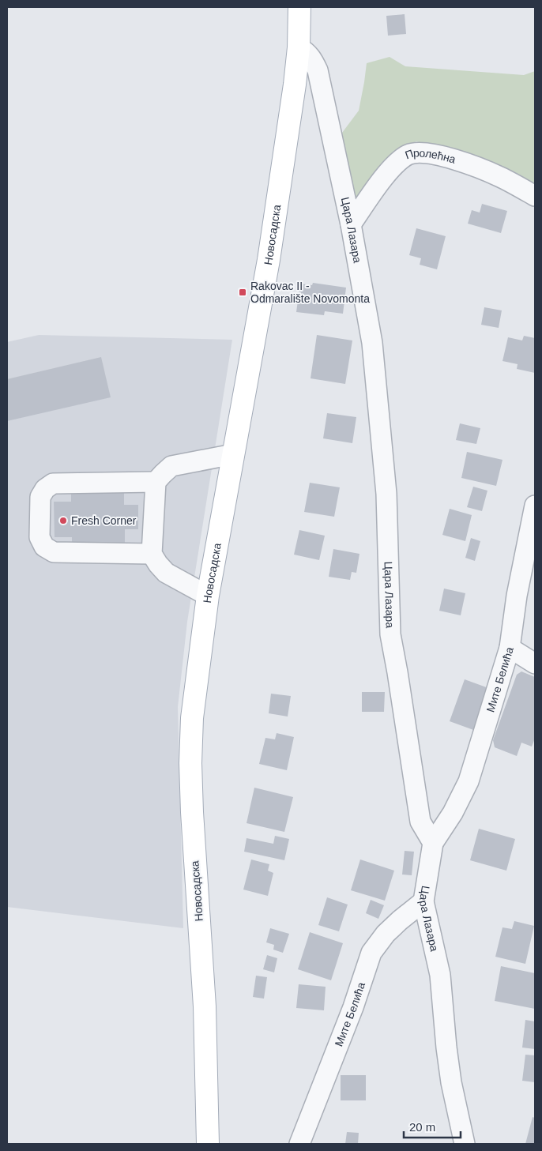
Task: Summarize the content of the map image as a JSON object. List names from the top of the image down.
{
  "streets": {
    "main road": ["Новосадска"],
    "street": ["Пролећна", "Цара Лазара", "Мите Белића"]
  },
  "crossings": [
    ["Пролећна", "Цара Лазара"],
    ["Цара Лазара", "Новосадска"],
    ["Цара Лазара", "Мите Белића"]
  ],
  "places": {
    "transit": ["Rakovac II - Odmaralište Novomonta"],
    "other": ["Fresh Corner"]
  },
  "scale_bar": "20 m"
}
